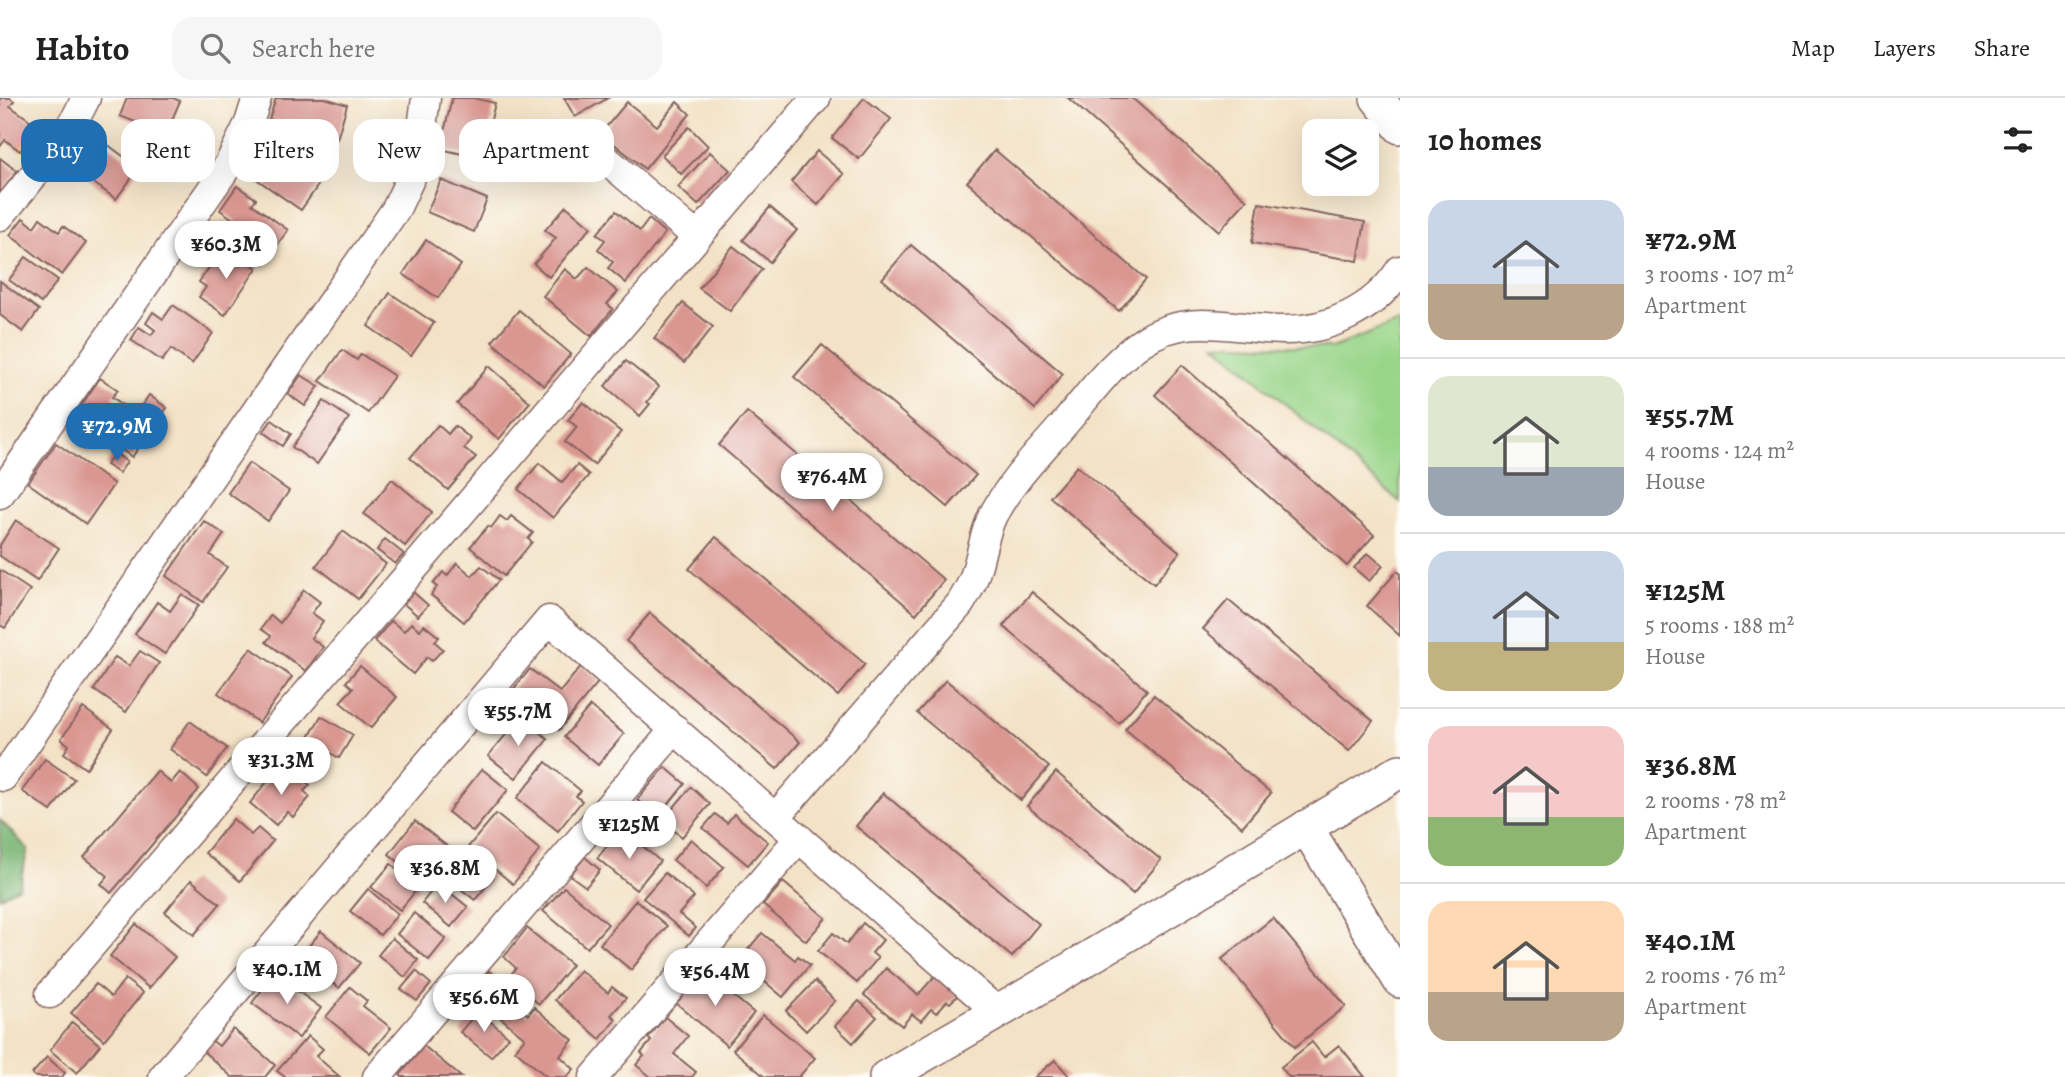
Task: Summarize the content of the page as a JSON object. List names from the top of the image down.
{
  "page": {
    "header": "Habito",
    "search": "Search here",
    "nav": ["Map", "Layers", "Share"],
    "heading": "10 homes",
    "chip": [
      "Buy",
      "Rent",
      "Filters",
      "New",
      "Apartment"
    ],
    "list": [
      {
        "name": "¥72.9M",
        "note": "3 rooms · 107 m² · Apartment"
      },
      {
        "name": "¥55.7M",
        "note": "4 rooms · 124 m² · House"
      },
      {
        "name": "¥125M",
        "note": "5 rooms · 188 m² · House"
      },
      {
        "name": "¥36.8M",
        "note": "2 rooms · 78 m² · Apartment"
      },
      {
        "name": "¥40.1M",
        "note": "2 rooms · 76 m² · Apartment"
      }
    ],
    "price": [
      "¥60.3M",
      "¥72.9M",
      "¥76.4M",
      "¥55.7M",
      "¥31.3M",
      "¥125M",
      "¥36.8M",
      "¥40.1M",
      "¥56.4M",
      "¥56.6M"
    ]
  }
}
